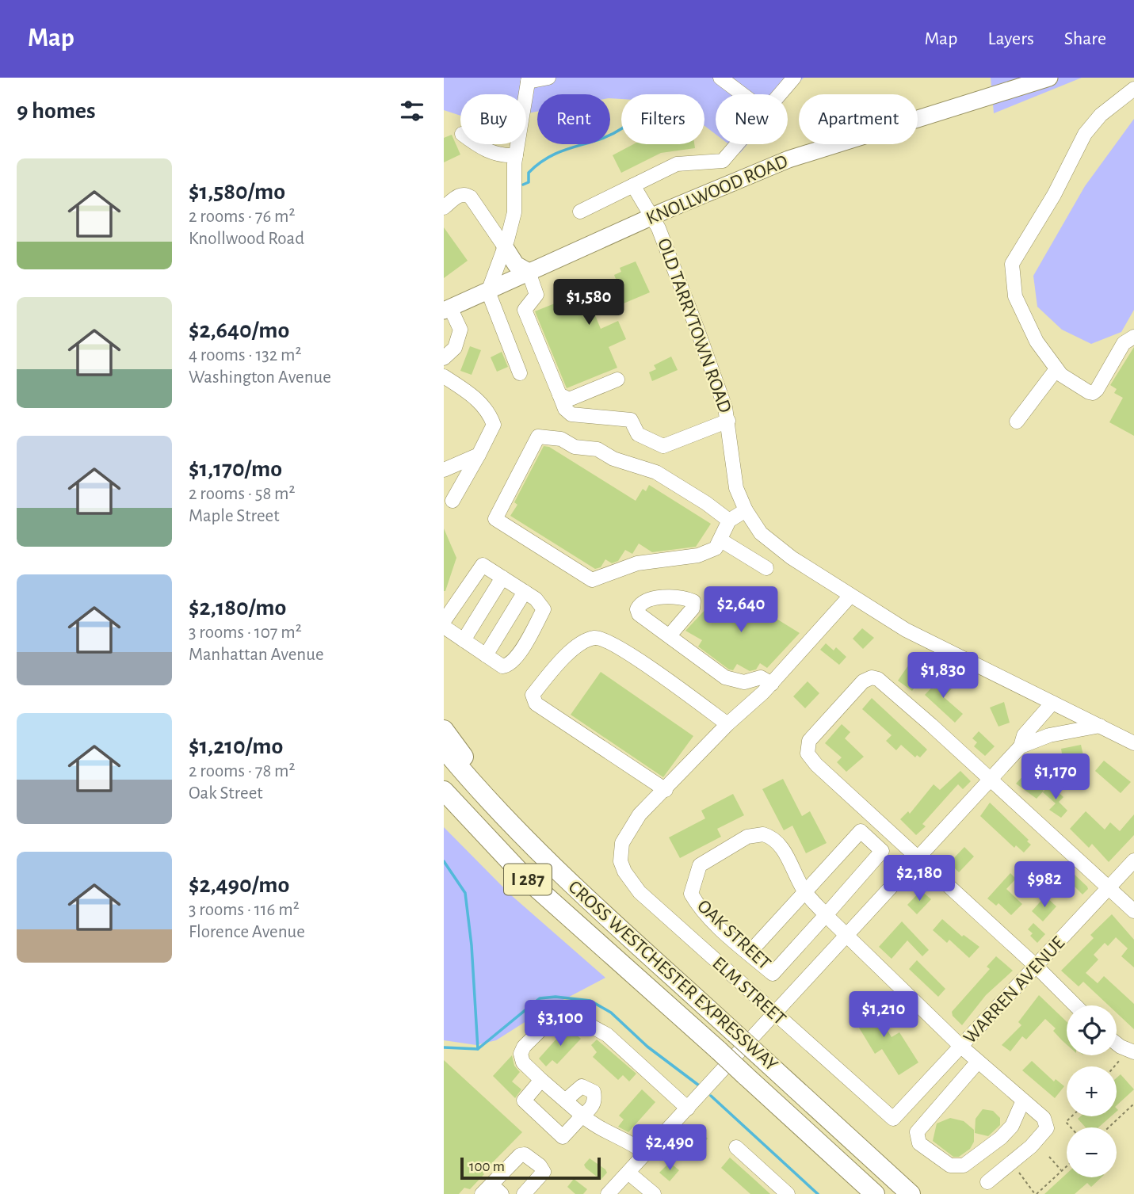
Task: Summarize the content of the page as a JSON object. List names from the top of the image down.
{
  "streets": {
    "highway": ["I 287", "CROSS WESTCHESTER EXPRESSWAY"],
    "main road": ["KNOLLWOOD ROAD"],
    "street": [
      "OLD TARRYTOWN ROAD",
      "OAK STREET",
      "WARREN AVENUE",
      "ELM STREET"
    ]
  },
  "crossings": [
    ["KNOLLWOOD ROAD", "OLD TARRYTOWN ROAD"],
    ["OAK STREET", "WARREN AVENUE"],
    ["WARREN AVENUE", "ELM STREET"]
  ],
  "scale_bar": "100 m",
  "page": {
    "header": "Map",
    "nav": ["Map", "Layers", "Share"],
    "heading": "9 homes",
    "chip": [
      "Buy",
      "Rent",
      "Filters",
      "New",
      "Apartment"
    ],
    "list": [
      {
        "name": "$1,580/mo",
        "note": "2 rooms · 76 m² · Knollwood Road"
      },
      {
        "name": "$2,640/mo",
        "note": "4 rooms · 132 m² · Washington Avenue"
      },
      {
        "name": "$1,170/mo",
        "note": "2 rooms · 58 m² · Maple Street"
      },
      {
        "name": "$2,180/mo",
        "note": "3 rooms · 107 m² · Manhattan Avenue"
      },
      {
        "name": "$1,210/mo",
        "note": "2 rooms · 78 m² · Oak Street"
      },
      {
        "name": "$2,490/mo",
        "note": "3 rooms · 116 m² · Florence Avenue"
      }
    ],
    "price": [
      "$1,580",
      "$2,640",
      "$1,830",
      "$1,170",
      "$2,180",
      "$982",
      "$1,210",
      "$3,100",
      "$2,490"
    ],
    "map_buttons": ["+", "−"],
    "scale": "100 m"
  }
}
